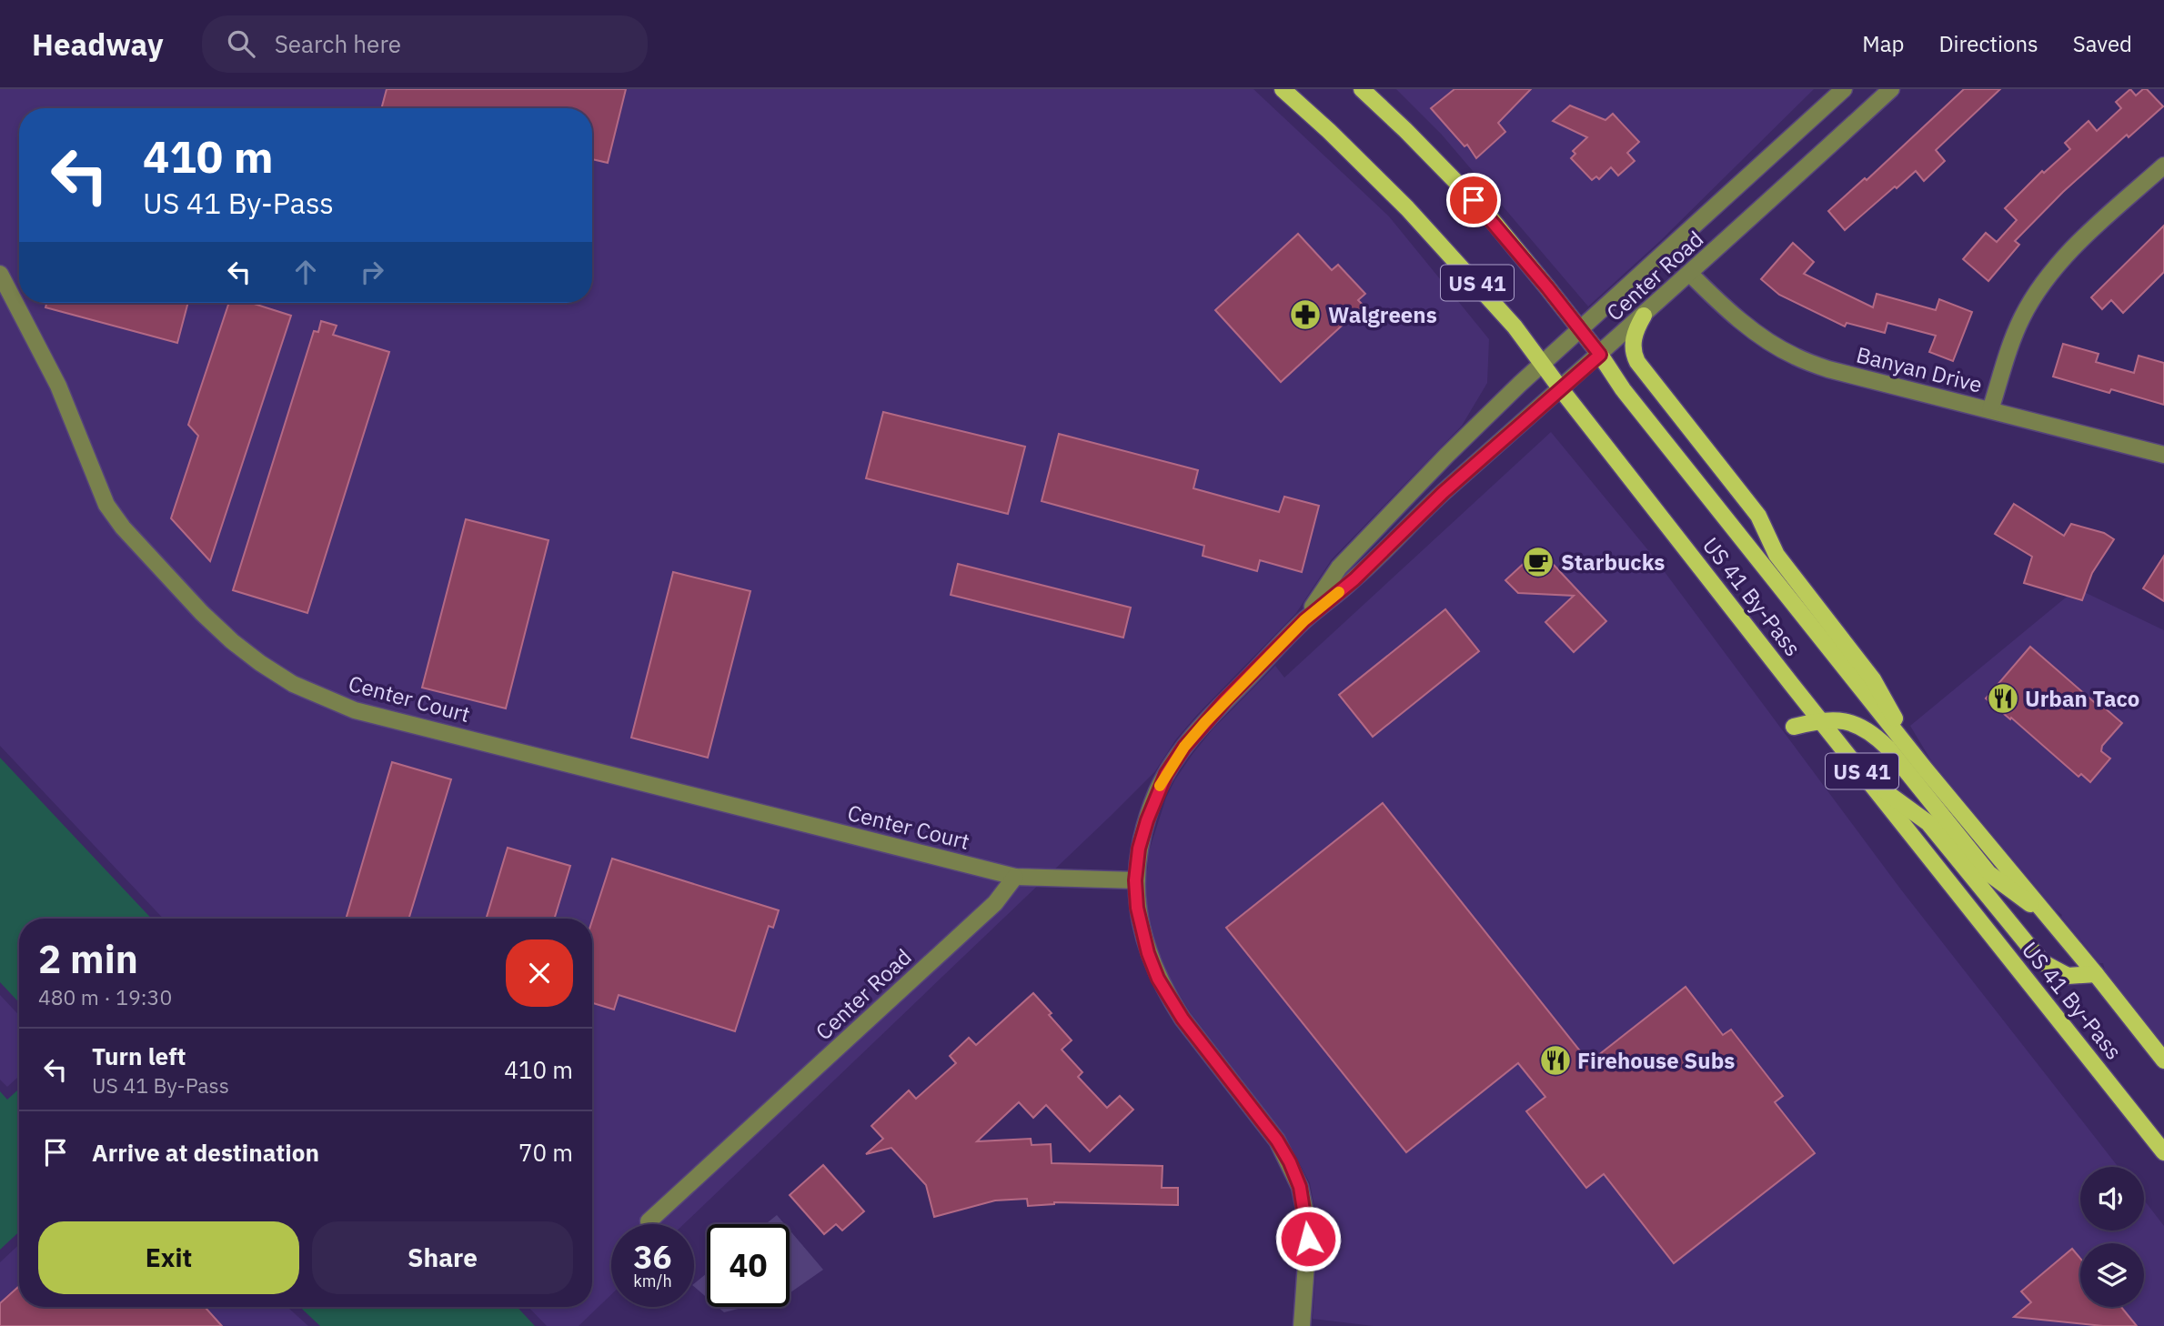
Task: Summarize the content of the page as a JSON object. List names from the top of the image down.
{
  "streets": {
    "main road": ["US 41", "US 41 By-Pass"],
    "street": ["Center Road", "Banyan Drive", "Center Court"]
  },
  "crossings": [
    ["Center Road", "Banyan Drive"],
    ["Center Road", "US 41 By-Pass"],
    ["Center Road", "Center Court"]
  ],
  "places": {
    "pharmacy": ["Walgreens"],
    "cafe": ["Starbucks"],
    "restaurant": ["Urban Taco", "Firehouse Subs"]
  },
  "page": {
    "header": "Headway",
    "search": "Search here",
    "nav": ["Map", "Directions", "Saved"],
    "turn": ["410 m", "US 41 By-Pass"],
    "heading": ["2 min", "480 m · 19:30"],
    "list": [
      {
        "name": "Turn left",
        "note": "US 41 By-Pass",
        "value": "410 m"
      },
      {
        "name": "Arrive at destination",
        "value": "70 m"
      }
    ],
    "buttons": ["Exit", "Share"],
    "speed": "36 km/h",
    "limit": "40"
  }
}
